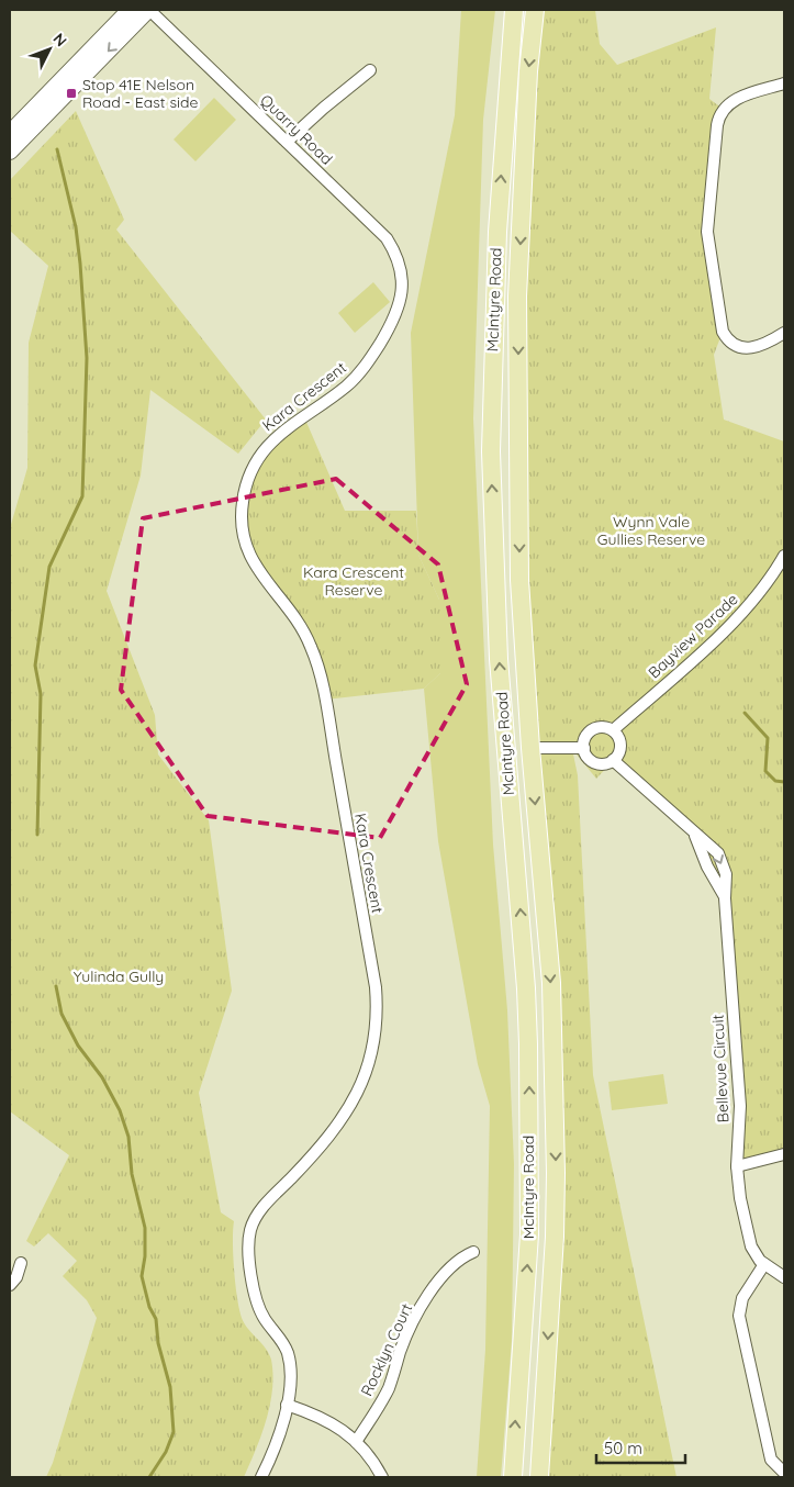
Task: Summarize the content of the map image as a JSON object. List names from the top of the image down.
{
  "streets": {
    "main road": ["McIntyre Road"],
    "street": [
      "Quarry Road",
      "Kara Crescent",
      "Bayview Parade",
      "Bellevue Circuit",
      "Rocklyn Court"
    ]
  },
  "crossings": [
    ["Quarry Road", "Kara Crescent"],
    ["Bayview Parade", "Bellevue Circuit"]
  ],
  "parks": ["Wynn Vale Gullies Reserve", "Kara Crescent Reserve", "Yulinda Gully"],
  "places": {
    "transit": ["Stop 41E Nelson Road - East side"]
  },
  "scale_bar": "50 m",
  "north": "top right"
}
